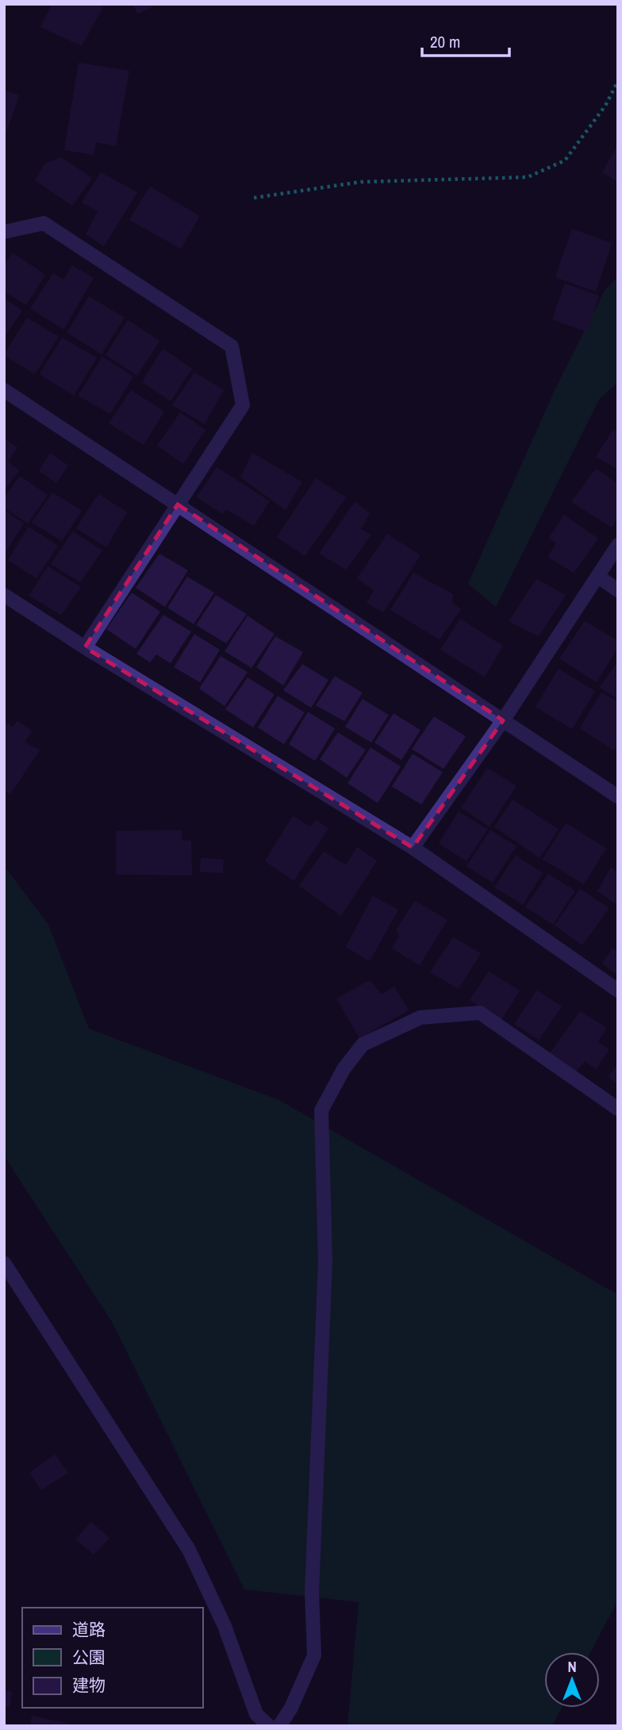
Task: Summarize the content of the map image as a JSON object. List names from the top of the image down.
{
  "legend": ["道路", "公園", "建物"],
  "scale_bar": "20 m",
  "north": "top"
}
